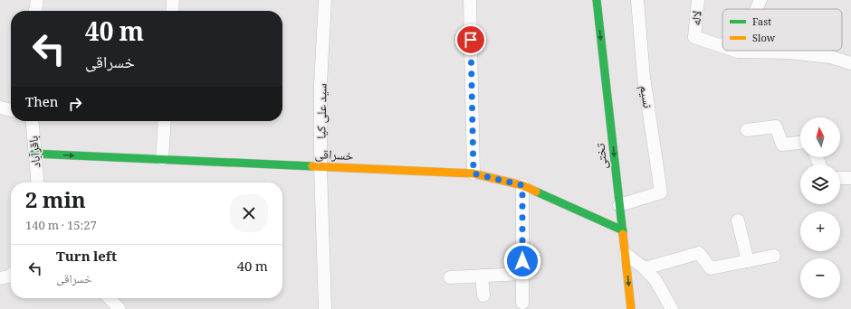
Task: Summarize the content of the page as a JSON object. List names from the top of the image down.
{
  "streets": {
    "street": [
      "لاله",
      "نسیم",
      "سید علی کیا",
      "باقرآباد",
      "خسراقی",
      "تختی"
    ]
  },
  "crossings": [
    ["نسیم", "تختی"],
    ["سید علی کیا", "خسراقی"],
    ["باقرآباد", "خسراقی"],
    ["خسراقی", "تختی"]
  ],
  "one_way": ["تختی"],
  "legend": ["Fast", "Slow"],
  "north": "top",
  "page": {
    "turn": ["40 m", "خسراقی"],
    "then": "Then",
    "map_buttons": ["+", "−"],
    "heading": ["2 min", "140 m · 15:27"],
    "list": [
      {
        "name": "Turn left",
        "note": "خسراقی",
        "value": "40 m"
      }
    ]
  }
}
